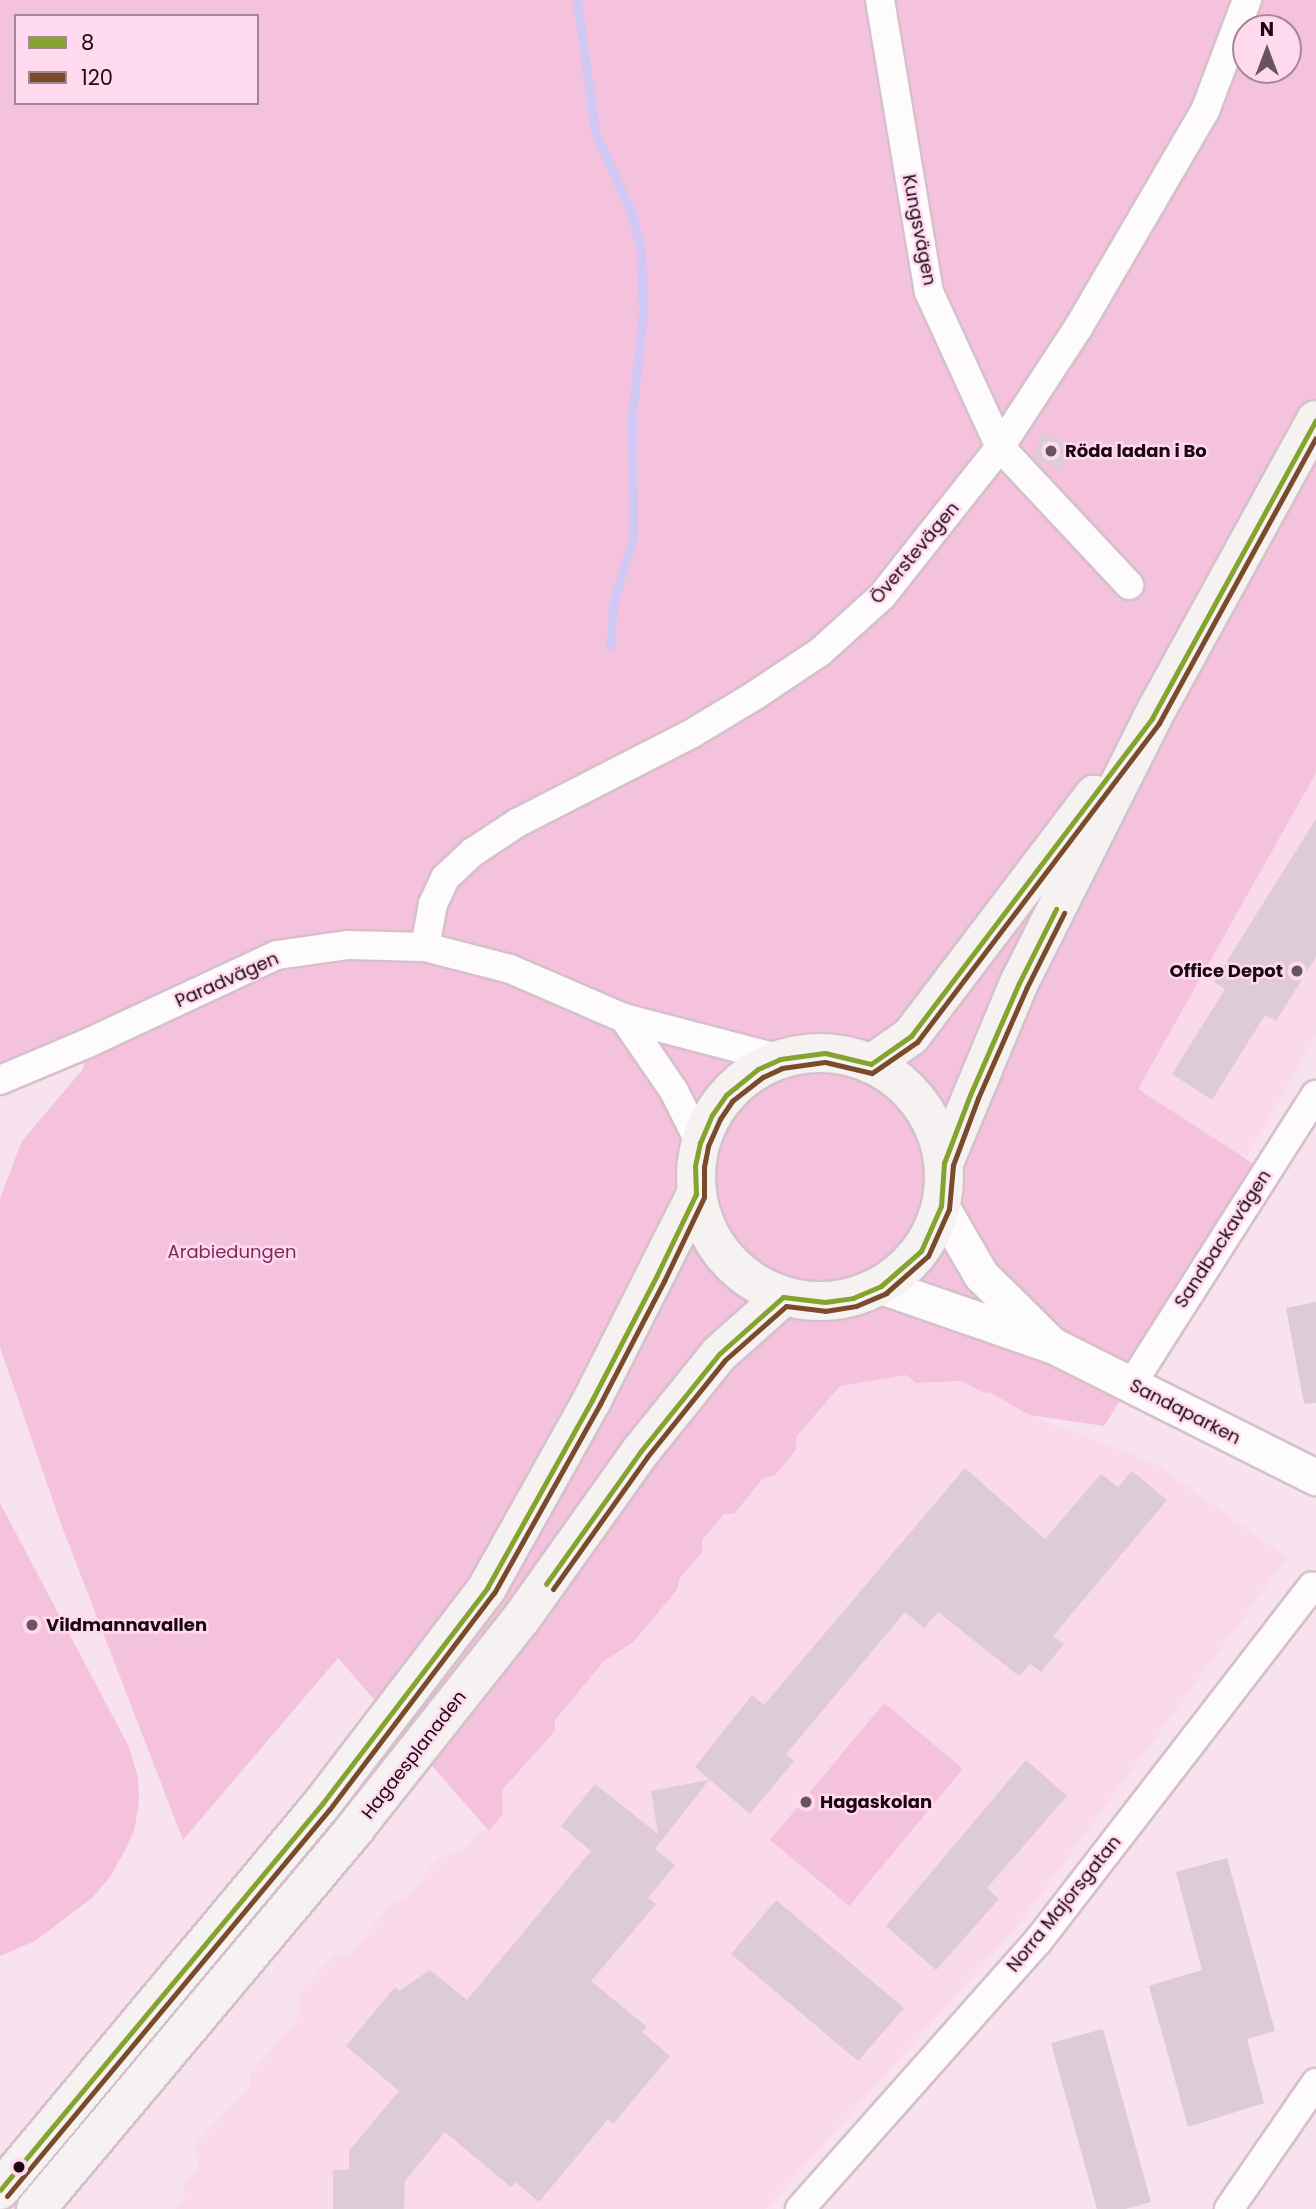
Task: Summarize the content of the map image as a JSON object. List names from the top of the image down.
{
  "streets": {
    "main road": ["Hagaesplanaden"],
    "street": [
      "Kungsvägen",
      "Överstevägen",
      "Paradvägen",
      "Sandbackavägen",
      "Sandaparken",
      "Norra Majorsgatan"
    ]
  },
  "crossings": [
    ["Kungsvägen", "Överstevägen"],
    ["Överstevägen", "Paradvägen"],
    ["Paradvägen", "Sandaparken"],
    ["Paradvägen", "Hagaesplanaden"],
    ["Sandbackavägen", "Sandaparken"],
    ["Sandaparken", "Hagaesplanaden"]
  ],
  "parks": ["Arabiedungen"],
  "places": [
    "Röda ladan i Bo",
    "Office Depot",
    "Vildmannavallen",
    "Hagaskolan"
  ],
  "lines": ["transit line 8", "transit line 120"],
  "legend": ["8", "120"],
  "north": "top"
}
